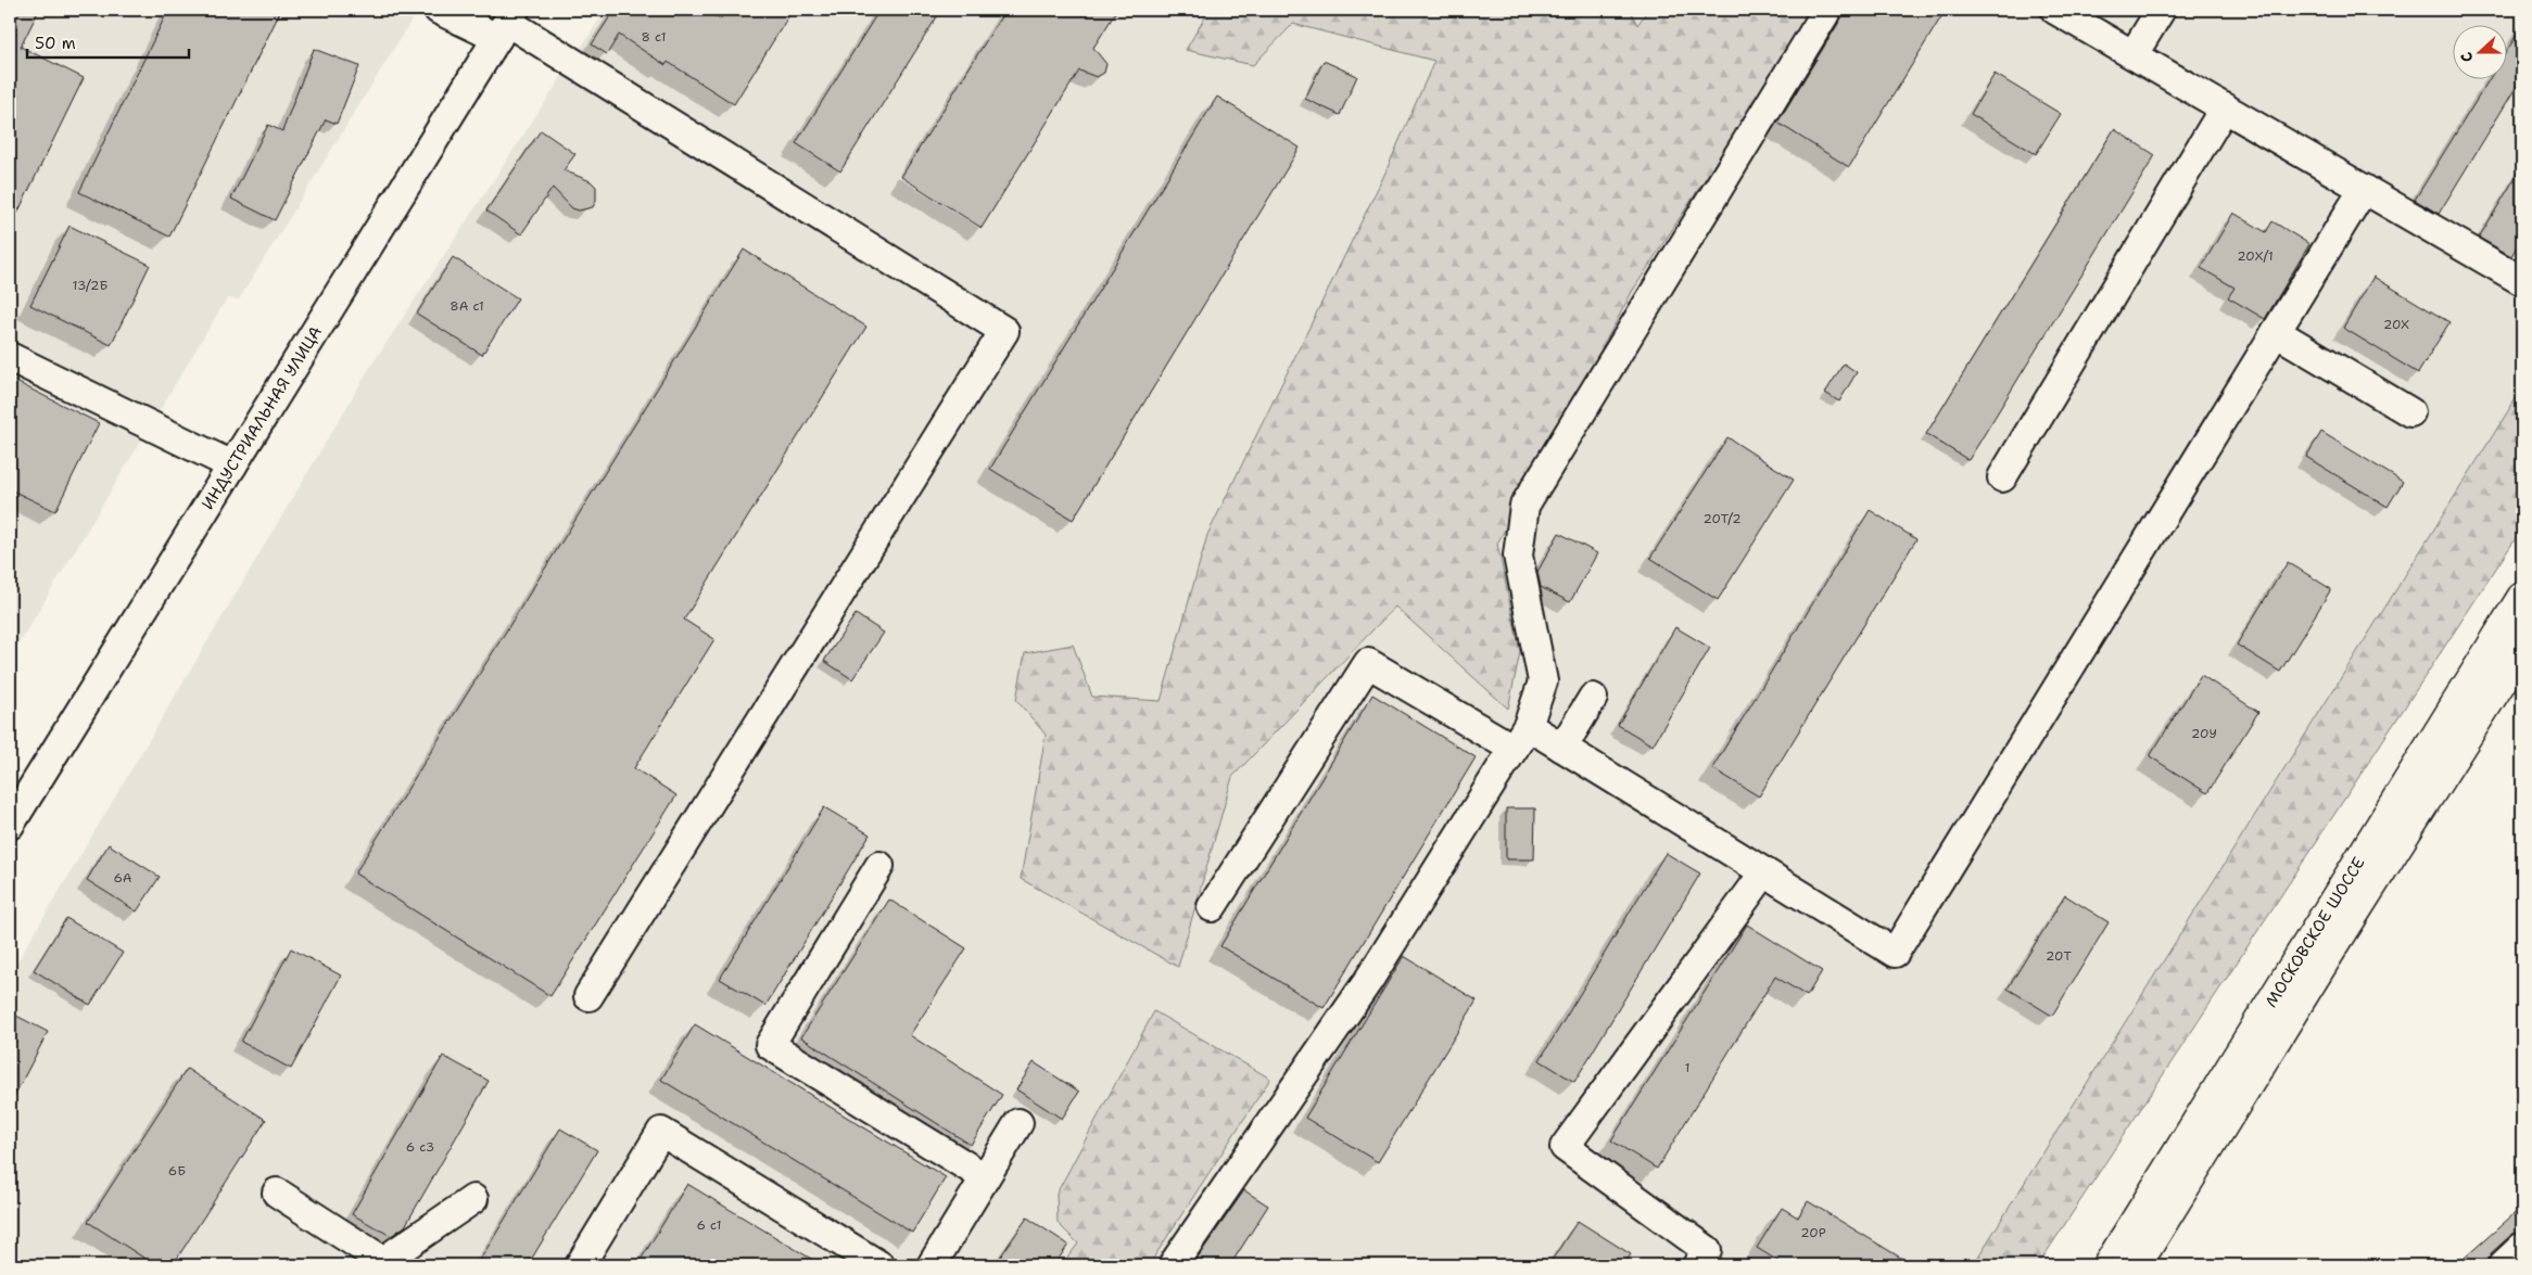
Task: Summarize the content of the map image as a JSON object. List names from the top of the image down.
{
  "streets": {
    "main road": ["МОСКОВСКОЕ ШОССЕ"],
    "street": ["ИНДУСТРИАЛЬНАЯ УЛИЦА"]
  },
  "house_numbers": [
    "8 с1",
    "20Х/1",
    "13/2Б",
    "8А с1",
    "20Х",
    "20Т/2",
    "20У",
    "6А",
    "20Т",
    "1",
    "6 с3",
    "6Б",
    "6 с1",
    "20Р"
  ],
  "scale_bar": "50 m",
  "north": "left"
}
